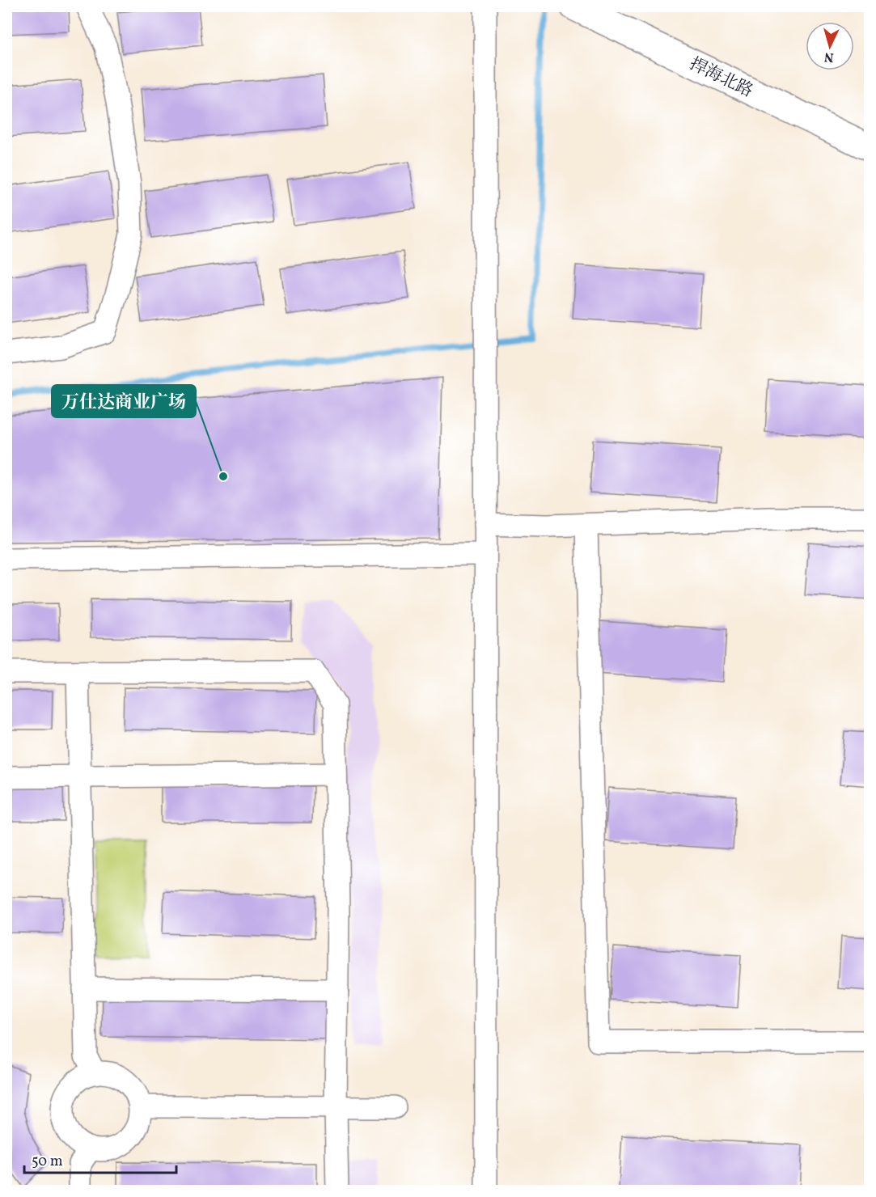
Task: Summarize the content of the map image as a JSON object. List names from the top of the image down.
{
  "streets": {
    "main road": ["捍海北路"]
  },
  "places": ["万仕达商业广场"],
  "scale_bar": "50 m",
  "north": "bottom"
}
